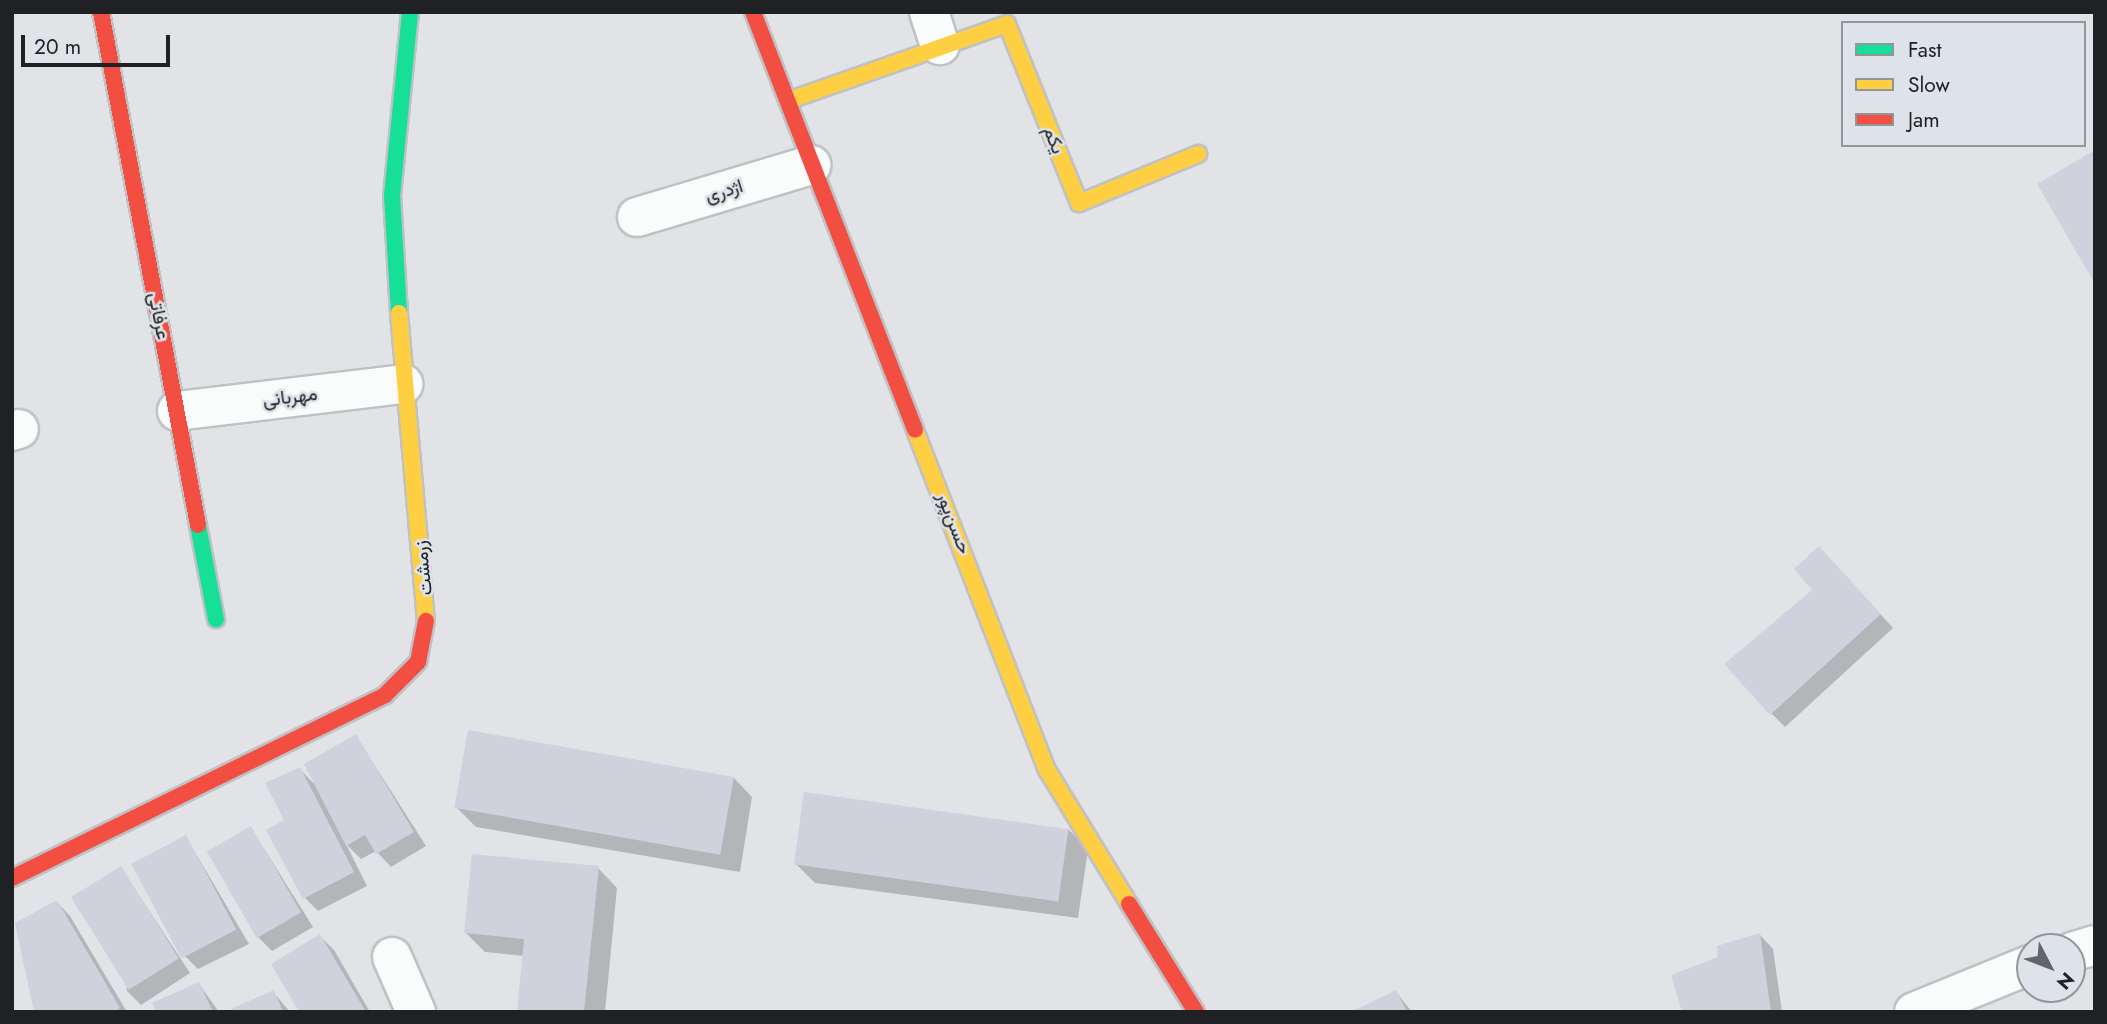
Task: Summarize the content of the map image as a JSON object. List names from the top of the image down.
{
  "streets": {
    "street": [
      "یکم",
      "اژدری",
      "عرفاتی",
      "مهربانی",
      "حسن‌پور",
      "زرمشت"
    ]
  },
  "crossings": [
    ["یکم", "حسن‌پور"],
    ["اژدری", "حسن‌پور"],
    ["عرفاتی", "مهربانی"],
    ["مهربانی", "زرمشت"]
  ],
  "legend": ["Fast", "Slow", "Jam"],
  "scale_bar": "20 m",
  "north": "bottom right"
}
